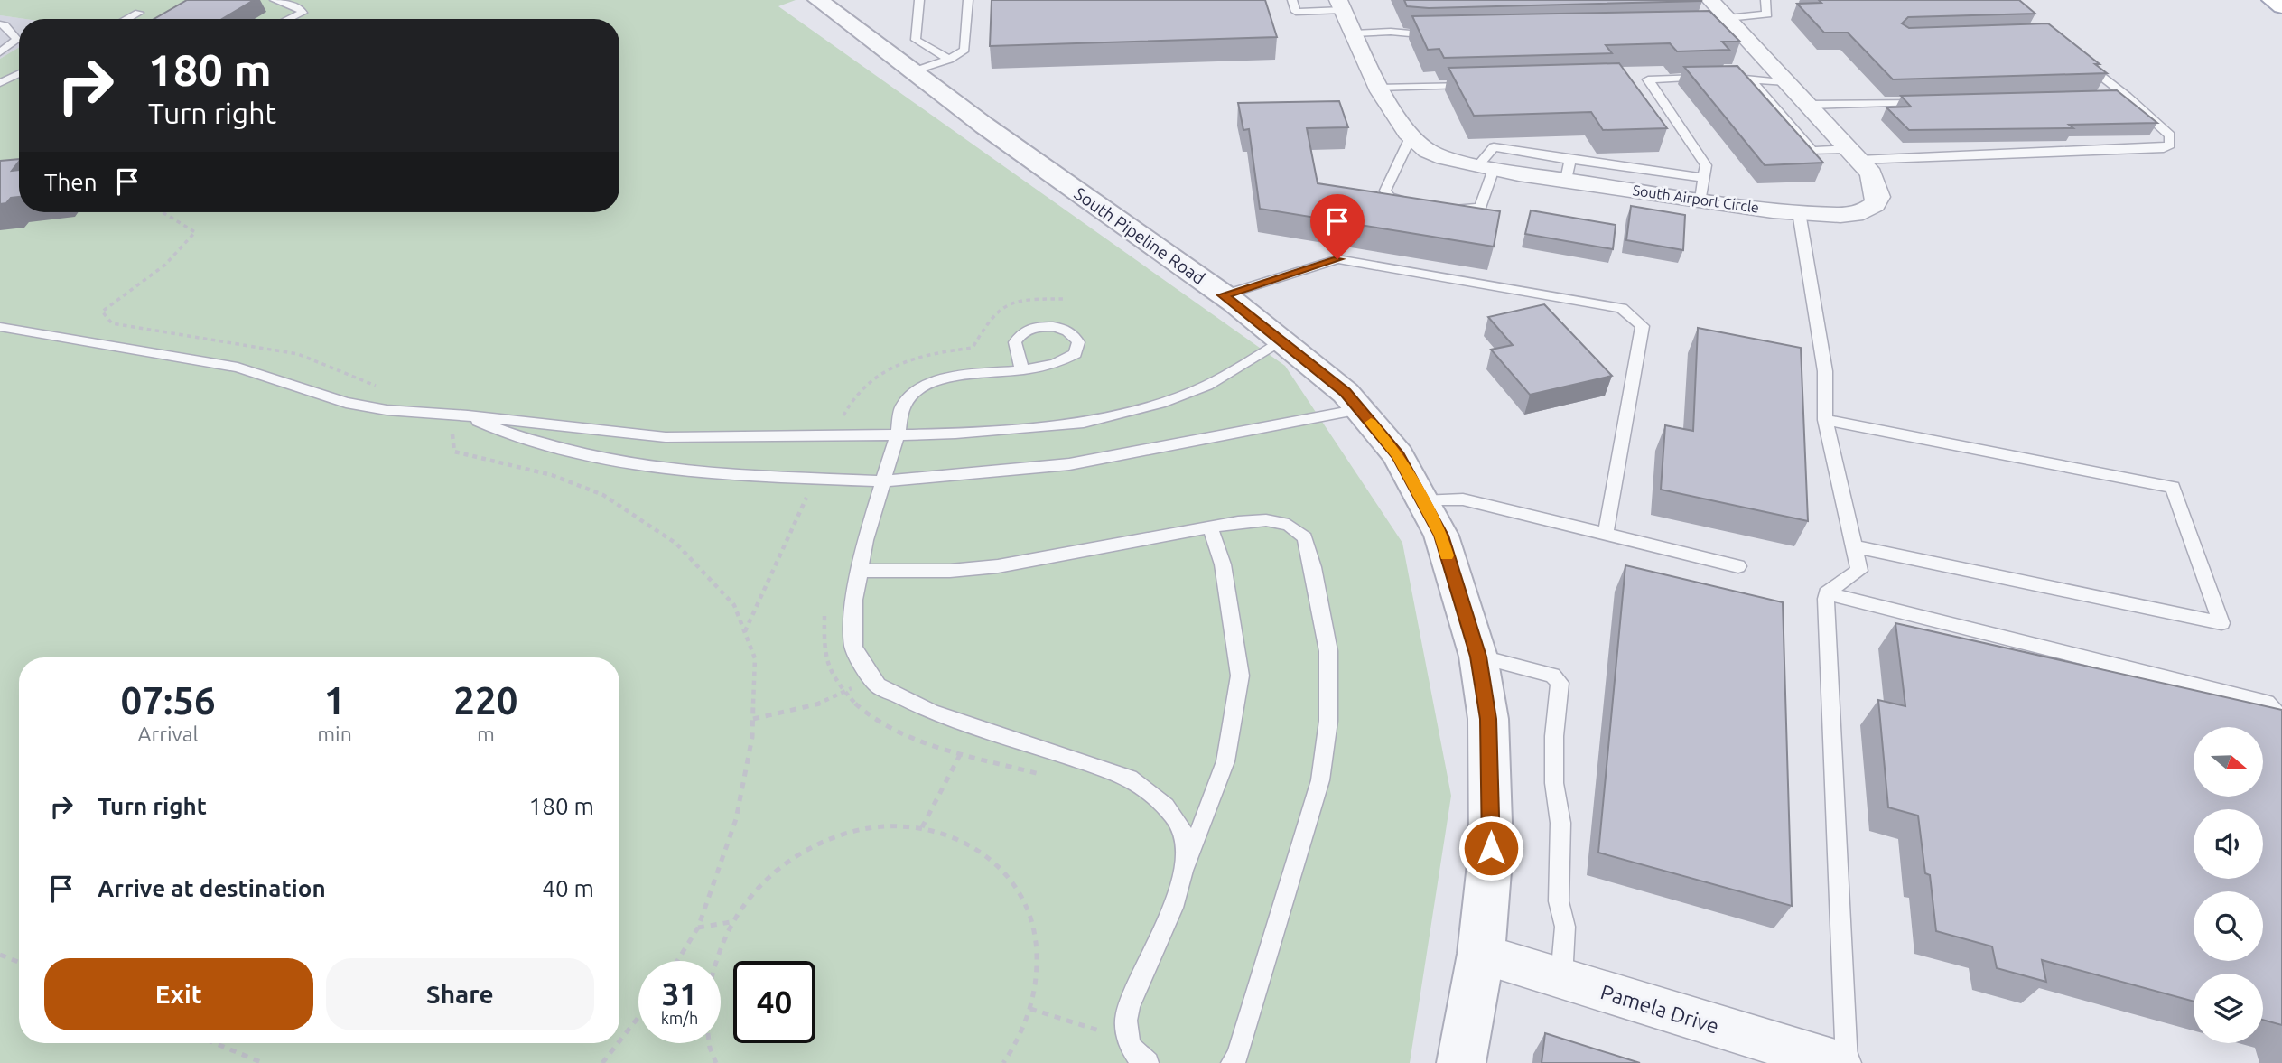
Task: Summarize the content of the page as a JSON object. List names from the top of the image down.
{
  "streets": {
    "street": ["South Airport Circle", "South Pipeline Road", "Pamela Drive"]
  },
  "crossings": [
    ["South Pipeline Road", "Pamela Drive"]
  ],
  "north": "right",
  "page": {
    "turn": ["180 m", "Turn right"],
    "then": "Then",
    "eta": [
      "07:56",
      "Arrival",
      "1",
      "min",
      "220",
      "m"
    ],
    "list": [
      {
        "name": "Turn right",
        "value": "180 m"
      },
      {
        "name": "Arrive at destination",
        "value": "40 m"
      }
    ],
    "buttons": ["Exit", "Share"],
    "speed": "31 km/h",
    "limit": "40"
  }
}
